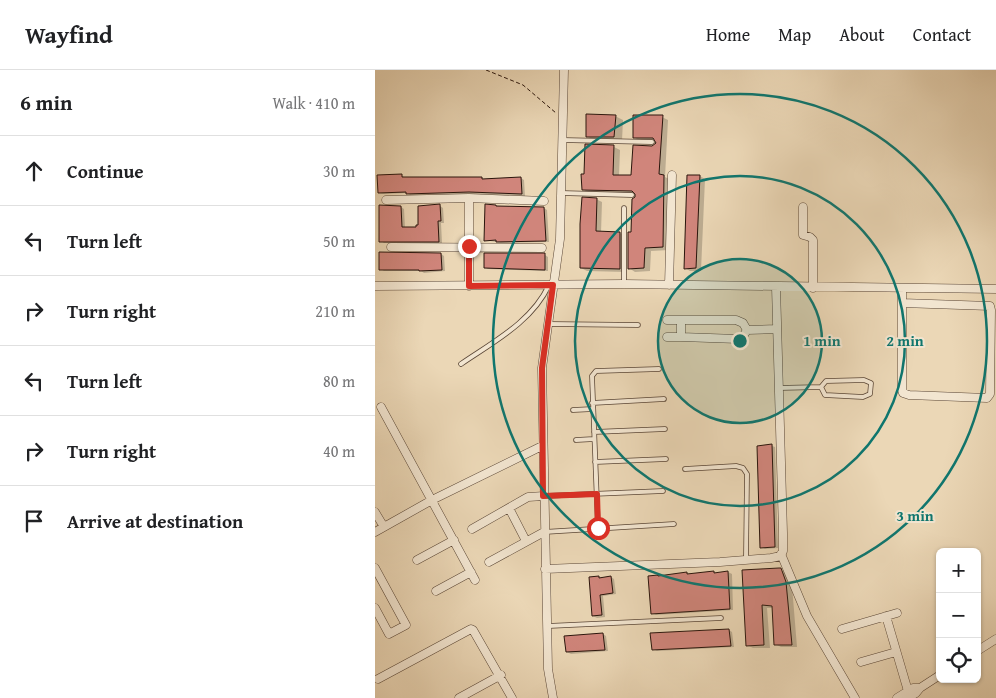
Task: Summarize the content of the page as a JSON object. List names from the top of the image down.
{
  "page": {
    "header": "Wayfind",
    "nav": [
      "Home",
      "Map",
      "About",
      "Contact"
    ],
    "heading": ["6 min", "Walk · 410 m"],
    "list": [
      ["Continue", "30 m"],
      ["Turn left", "50 m"],
      ["Turn right", "210 m"],
      ["Turn left", "80 m"],
      ["Turn right", "40 m"],
      "Arrive at destination"
    ],
    "map_buttons": ["+", "−"]
  },
  "rings": ["1 min", "2 min", "3 min"]
}
